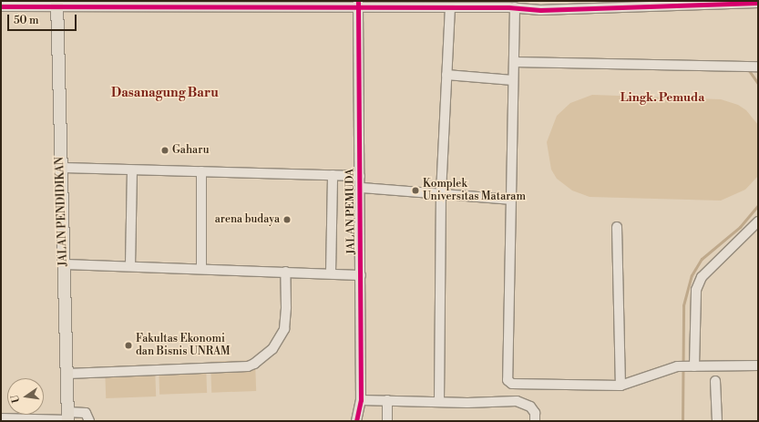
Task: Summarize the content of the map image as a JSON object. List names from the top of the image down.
{
  "streets": {
    "main road": ["JALAN PENDIDIKAN"],
    "street": ["JALAN PEMUDA"]
  },
  "districts": ["Dasanagung Baru", "Lingk. Pemuda"],
  "places": [
    "Gaharu",
    "Komplek Universitas Mataram",
    "arena budaya",
    "Fakultas Ekonomi dan Bisnis UNRAM"
  ],
  "scale_bar": "50 m",
  "north": "left"
}
